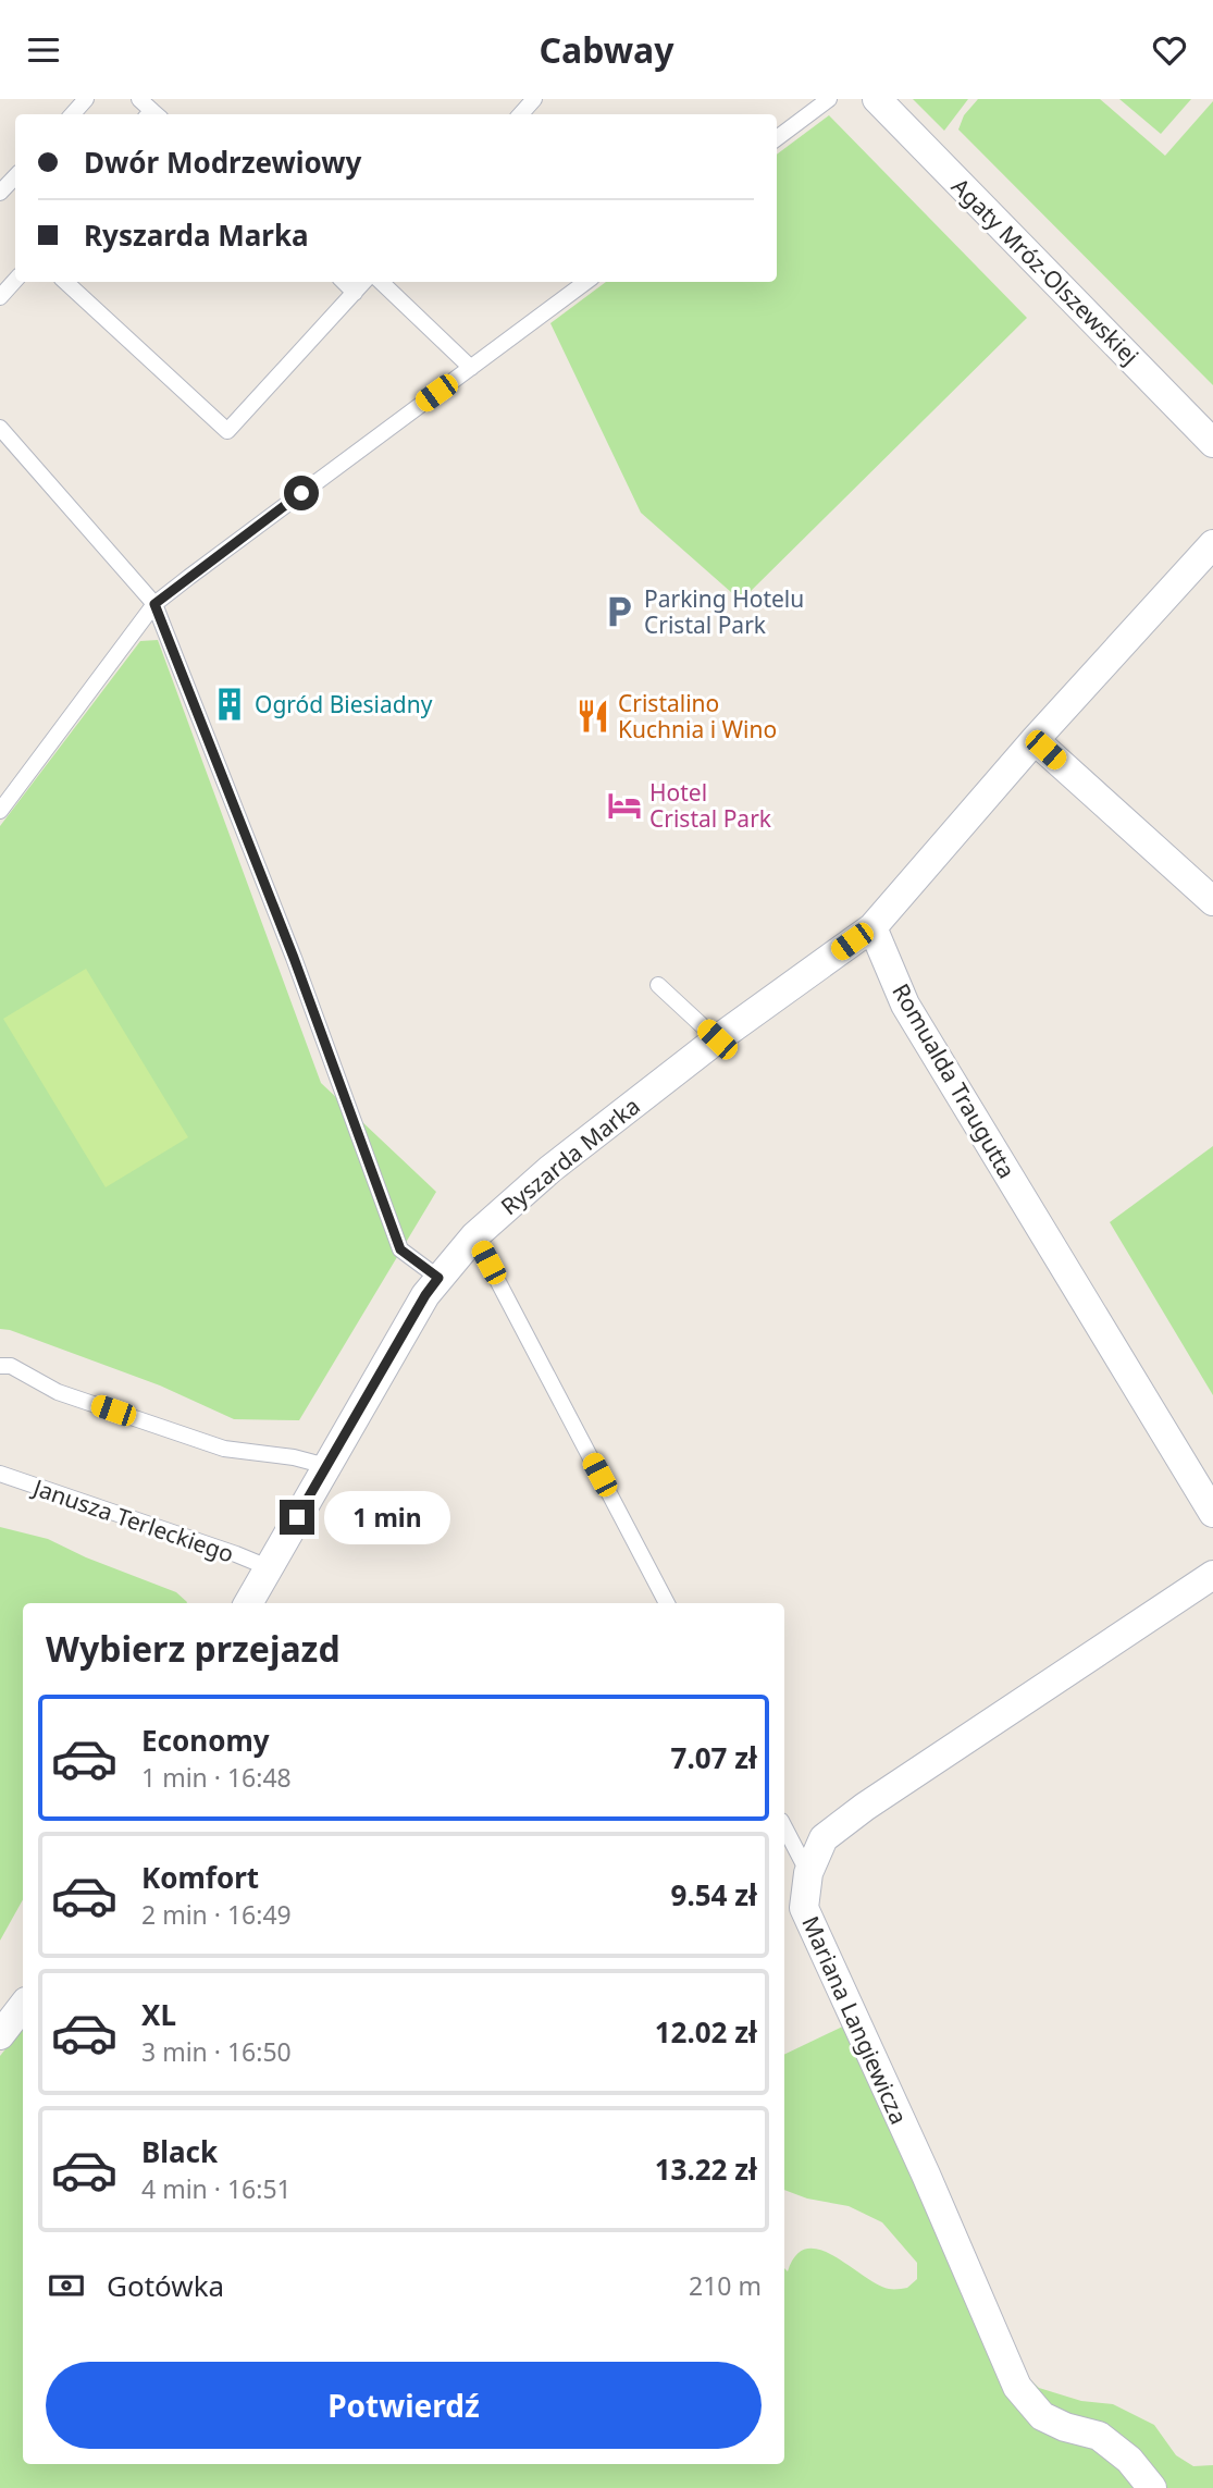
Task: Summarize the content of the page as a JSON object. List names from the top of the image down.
{
  "streets": {
    "street": [
      "Agaty Mróz-Olszewskiej",
      "Romualda Traugutta",
      "Ryszarda Marka",
      "Mariana Langiewicza"
    ],
    "lane": ["Janusza Terleckiego"]
  },
  "crossings": [
    ["Romualda Traugutta", "Ryszarda Marka"],
    ["Ryszarda Marka", "Janusza Terleckiego"]
  ],
  "places": {
    "parking": ["Parking Hotelu Cristal Park"],
    "building": ["Ogród Biesiadny"],
    "restaurant": ["Cristalino Kuchnia i Wino"],
    "hotel": ["Hotel Cristal Park"]
  },
  "page": {
    "header": "Cabway",
    "banner": ["Dwór Modrzewiowy", "Ryszarda Marka"],
    "bubble": "1 min",
    "heading": "Wybierz przejazd",
    "list": [
      {
        "name": "Economy",
        "note": "1 min · 16:48",
        "value": "7.07 zł"
      },
      {
        "name": "Komfort",
        "note": "2 min · 16:49",
        "value": "9.54 zł"
      },
      {
        "name": "XL",
        "note": "3 min · 16:50",
        "value": "12.02 zł"
      },
      {
        "name": "Black",
        "note": "4 min · 16:51",
        "value": "13.22 zł"
      }
    ],
    "pay": ["Gotówka", "210 m"],
    "buttons": "Potwierdź"
  }
}
